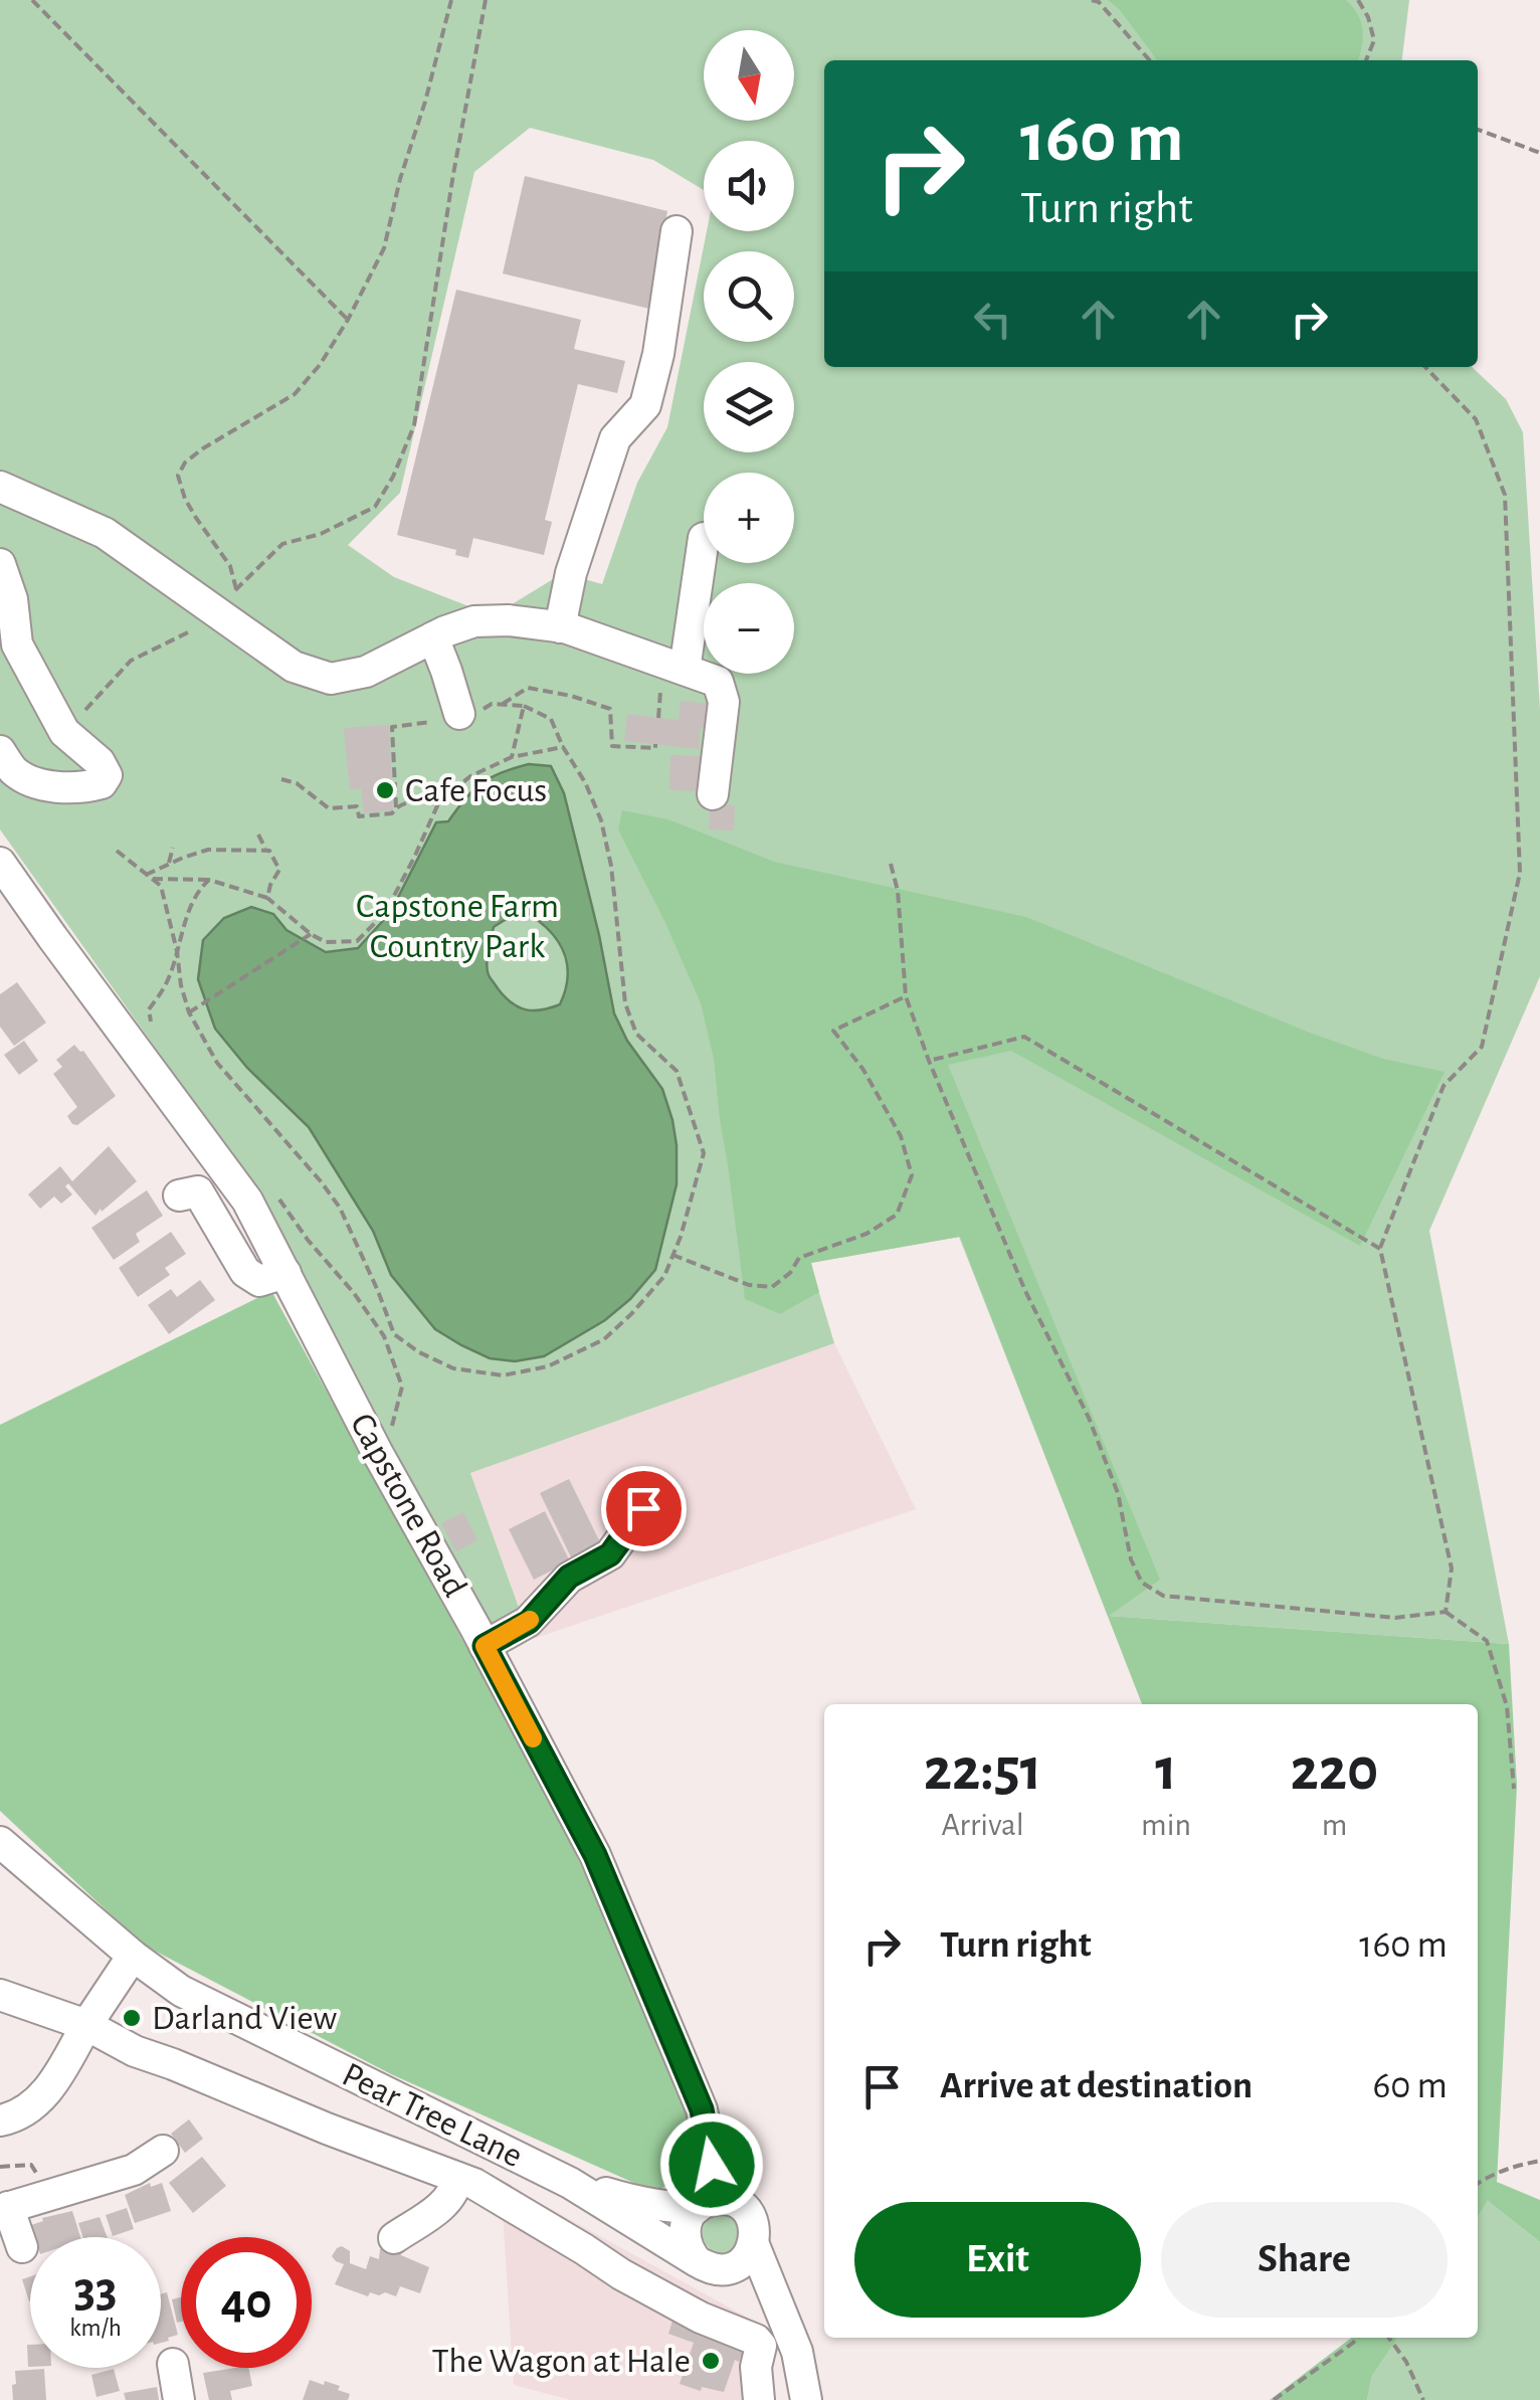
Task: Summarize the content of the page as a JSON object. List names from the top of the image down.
{
  "streets": {
    "street": ["Capstone Road", "Pear Tree Lane"]
  },
  "crossings": [
    ["Capstone Road", "Pear Tree Lane"]
  ],
  "parks": ["Capstone Farm Country Park"],
  "places": ["Cafe Focus", "Darland View", "The Wagon at Hale"],
  "north": "bottom",
  "page": {
    "map_buttons": ["+", "−"],
    "turn": ["160 m", "Turn right"],
    "eta": [
      "22:51",
      "Arrival",
      "1",
      "min",
      "220",
      "m"
    ],
    "list": [
      {
        "name": "Turn right",
        "value": "160 m"
      },
      {
        "name": "Arrive at destination",
        "value": "60 m"
      }
    ],
    "buttons": ["Exit", "Share"],
    "speed": "33 km/h",
    "limit": "40"
  }
}
